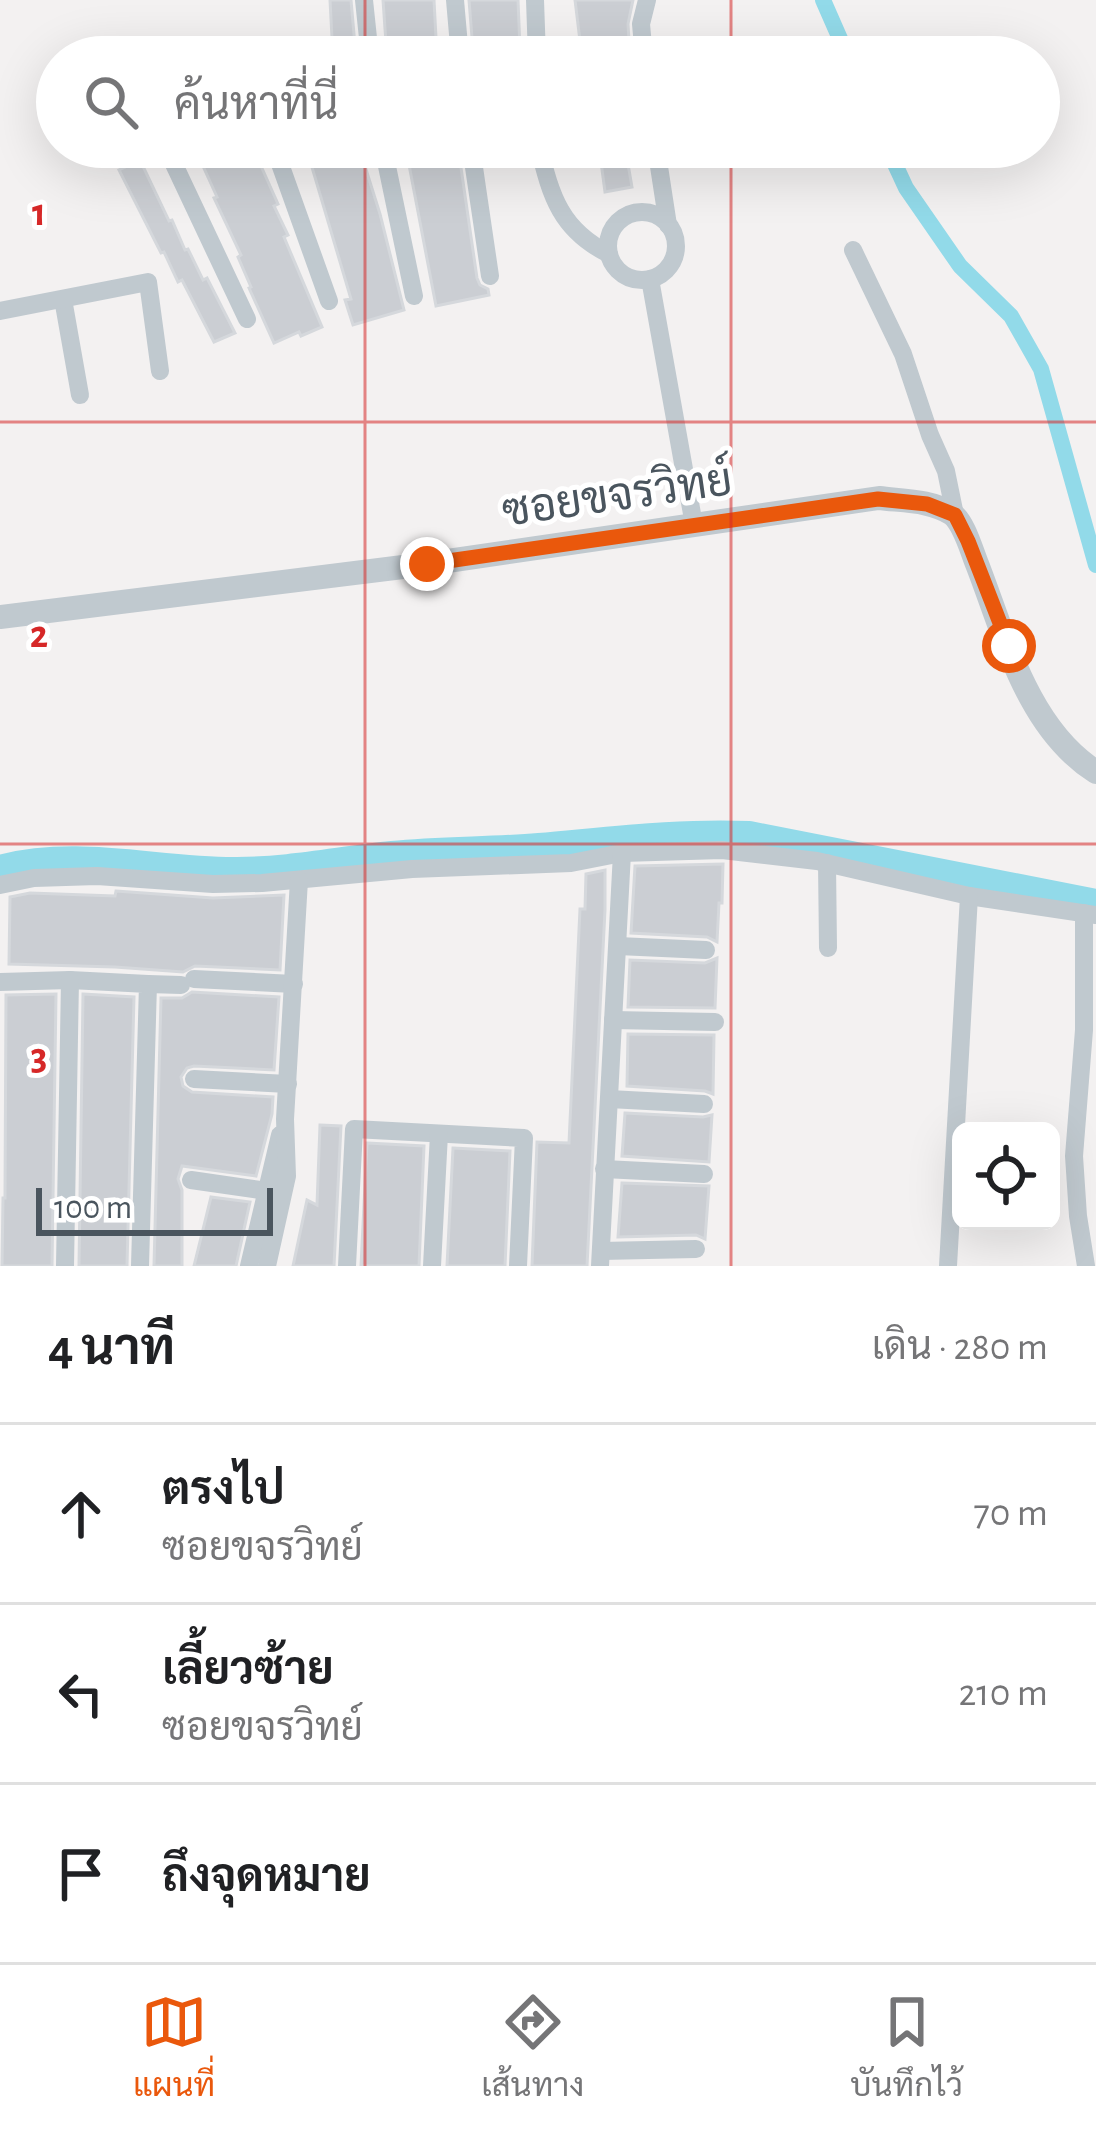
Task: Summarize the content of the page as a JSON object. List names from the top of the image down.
{
  "streets": {
    "street": ["ซอยขจรวิทย์"]
  },
  "scale_bar": "100 m",
  "page": {
    "search": "ค้นหาที่นี่",
    "scale": "100 m",
    "heading": ["4 นาที", "เดิน · 280 m"],
    "list": [
      ["ตรงไป", "ซอยขจรวิทย์", "70 m"],
      ["เลี้ยวซ้าย", "ซอยขจรวิทย์", "210 m"],
      "ถึงจุดหมาย"
    ],
    "nav": ["แผนที่", "เส้นทาง", "บันทึกไว้"]
  },
  "grid": {
    "rows": ["1", "2", "3"]
  }
}
